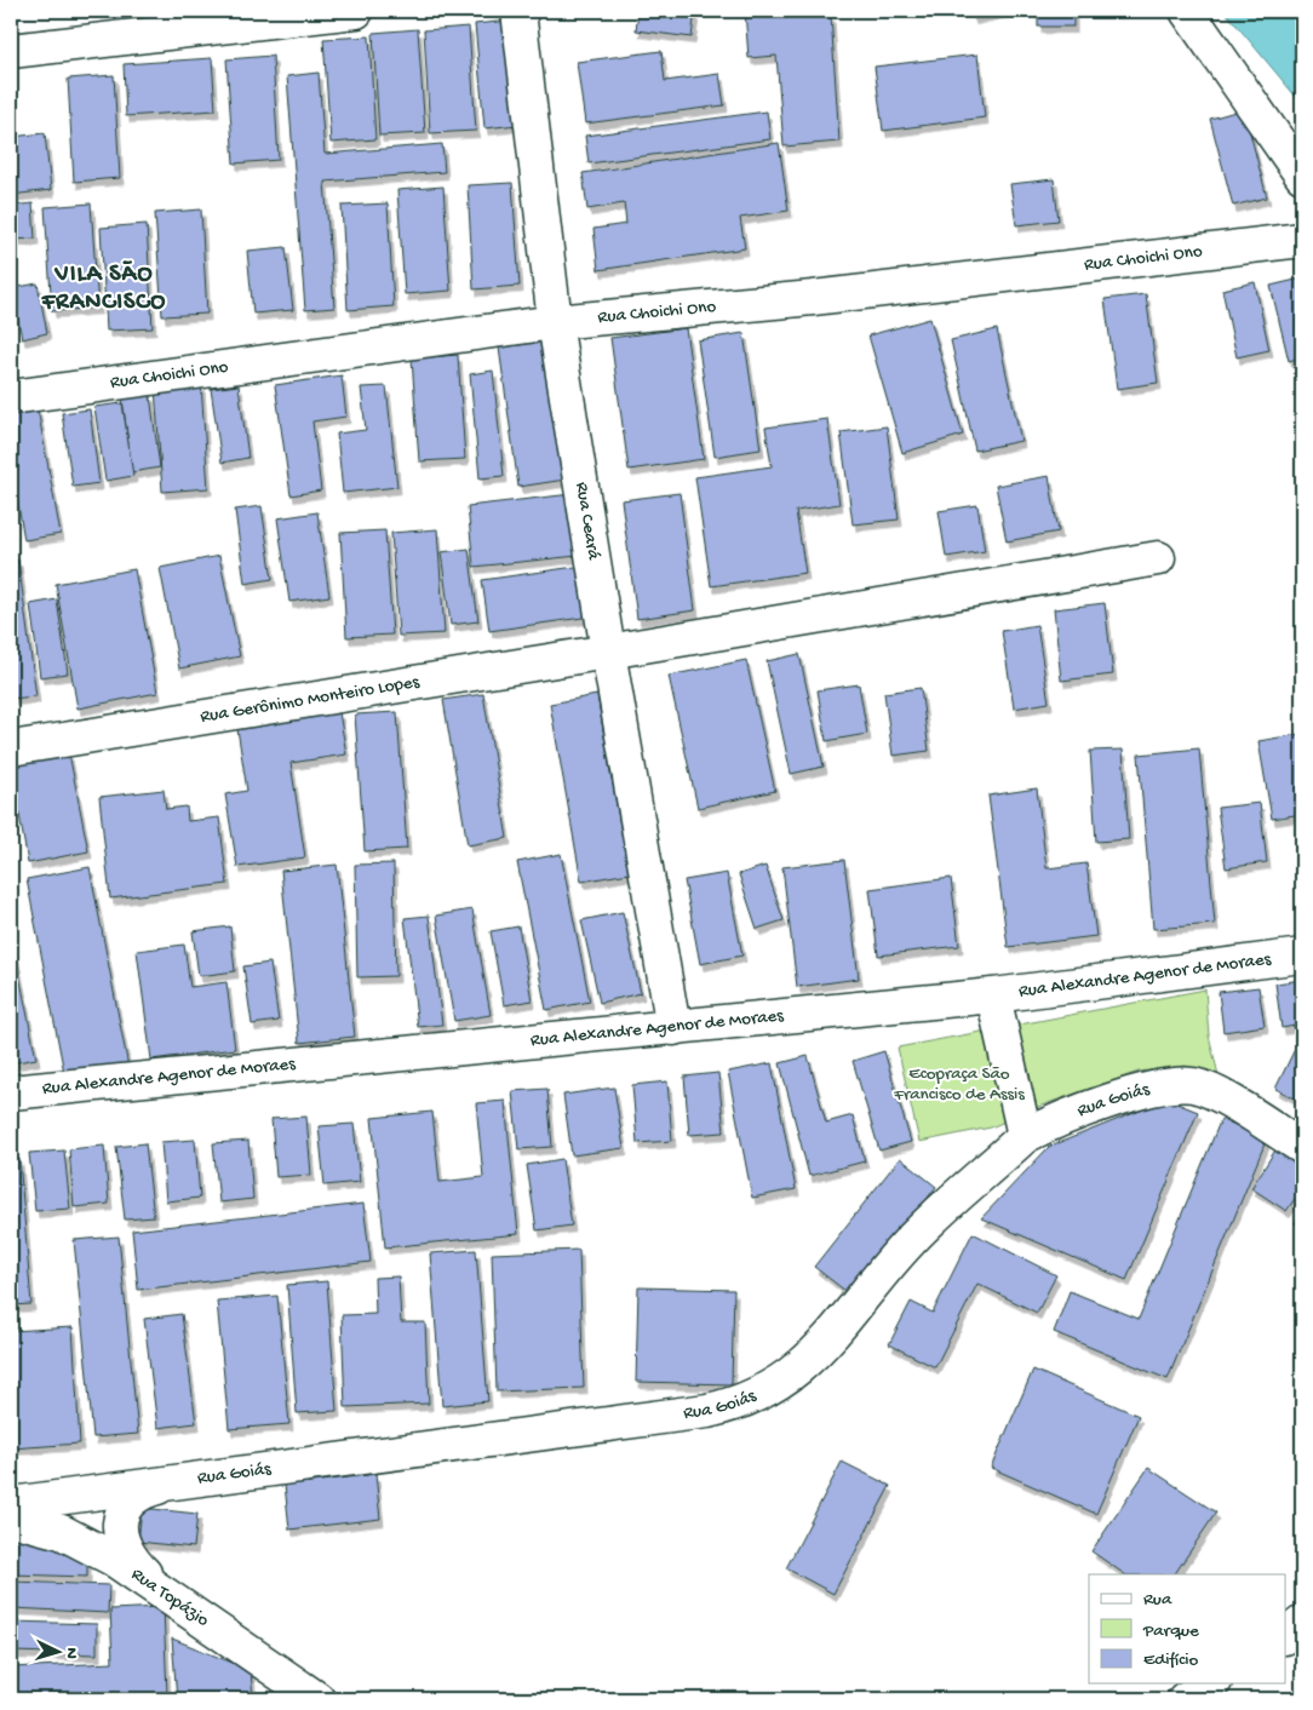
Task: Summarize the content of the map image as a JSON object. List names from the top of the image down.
{
  "streets": {
    "street": [
      "Rua Choichi Ono",
      "Rua Ceará",
      "Rua Gerônimo Monteiro Lopes",
      "Rua Alexandre Agenor de Moraes",
      "Rua Goiás",
      "Rua Topázio"
    ]
  },
  "crossings": [
    ["Rua Choichi Ono", "Rua Ceará"],
    ["Rua Ceará", "Rua Gerônimo Monteiro Lopes"],
    ["Rua Ceará", "Rua Alexandre Agenor de Moraes"]
  ],
  "districts": ["VILA SÃO FRANCISCO"],
  "parks": ["Ecopraça São Francisco de Assis"],
  "legend": ["Rua", "Parque", "Edifício"],
  "north": "right"
}
